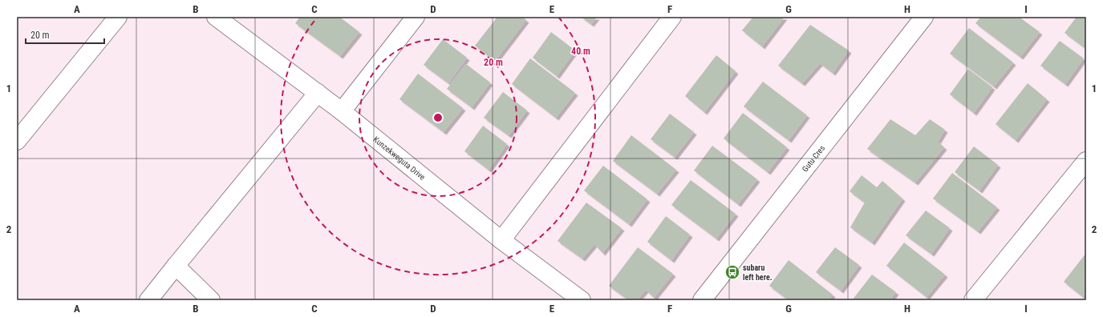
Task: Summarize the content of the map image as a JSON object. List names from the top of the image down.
{
  "streets": {
    "street": ["Kunzekweguta Drive", "Gutu Cres"]
  },
  "places": {
    "bus stop": ["subaru left here."]
  },
  "scale_bar": "20 m",
  "grid": {
    "columns": [
      "A",
      "B",
      "C",
      "D",
      "E",
      "F",
      "G",
      "H",
      "I"
    ],
    "rows": ["1", "2"]
  },
  "rings": ["40 m", "20 m"]
}
